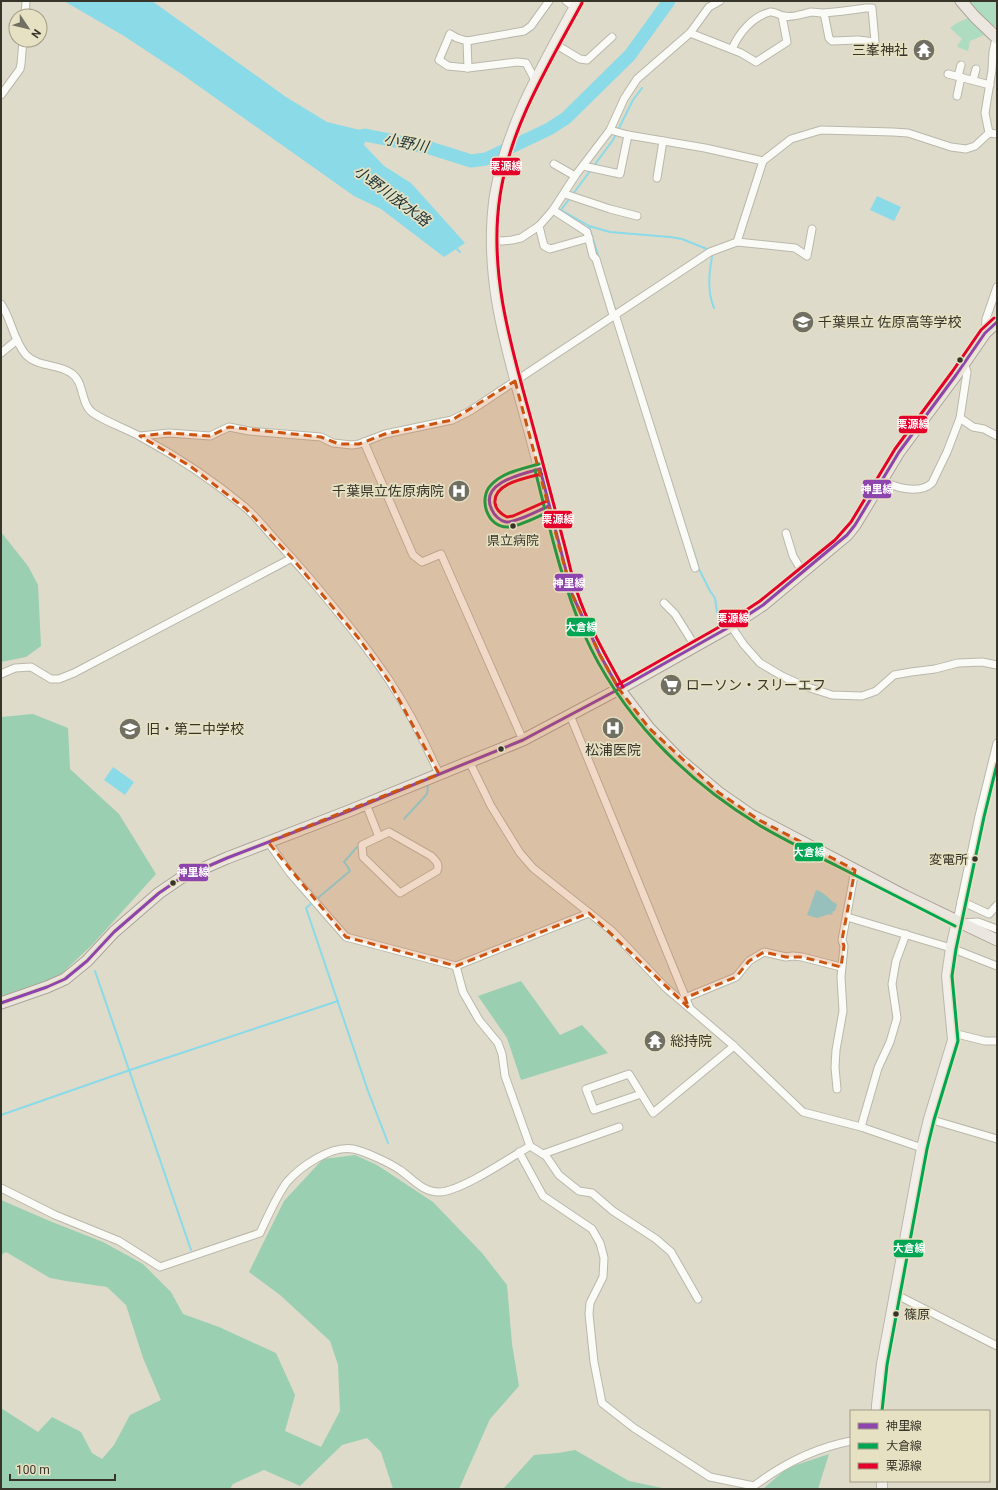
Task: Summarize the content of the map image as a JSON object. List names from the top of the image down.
{
  "water": ["小野川", "小野川放水路"],
  "places": {
    "temple": ["三峯神社", "総持院"],
    "school or university": ["千葉県立 佐原高等学校", "旧・第二中学校"],
    "hospital": ["千葉県立佐原病院", "松浦医院"],
    "other": ["県立病院", "変電所", "篠原"],
    "supermarket": ["ローソン・スリーエフ"]
  },
  "lines": ["transit line 栗源線", "transit line 神里線", "transit line 大倉線"],
  "legend": ["神里線", "大倉線", "栗源線"],
  "scale_bar": "100 m",
  "north": "bottom right"
}
